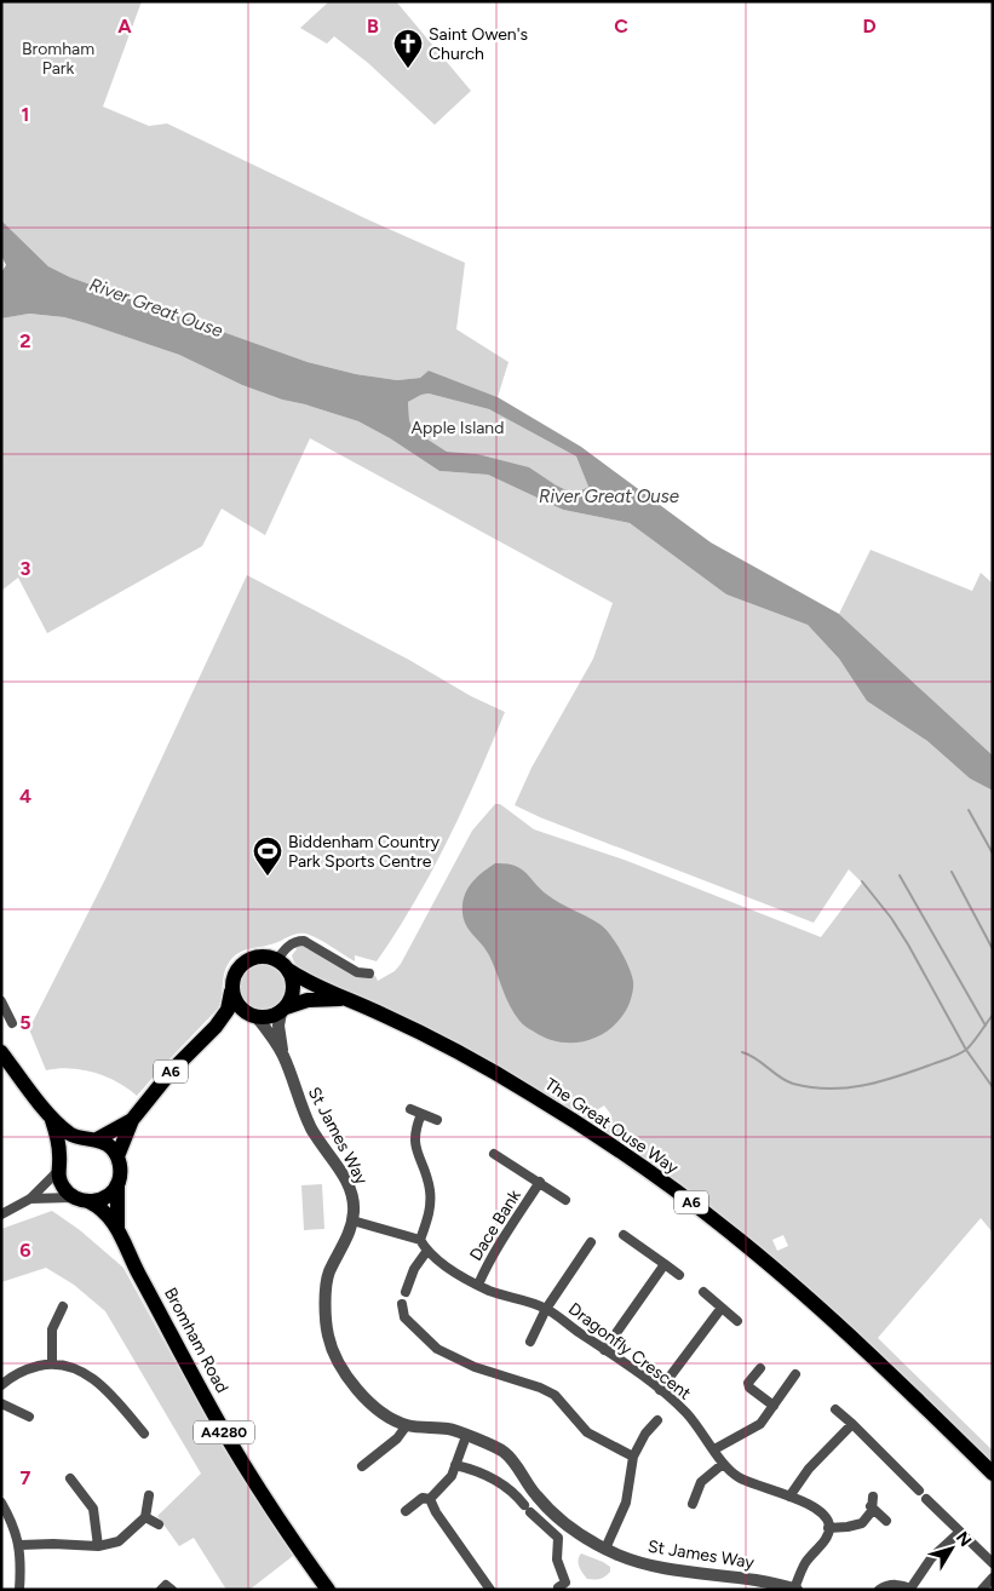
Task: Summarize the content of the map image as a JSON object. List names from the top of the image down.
{
  "streets": {
    "main road": [
      "A6",
      "The Great Ouse Way",
      "Bromham Road",
      "A4280"
    ],
    "street": ["St James Way", "Dace Bank", "Dragonfly Crescent"]
  },
  "crossings": [
    ["A6", "The Great Ouse Way"],
    ["A6", "Bromham Road"],
    ["Dace Bank", "Dragonfly Crescent"]
  ],
  "water": ["River Great Ouse"],
  "parks": ["Bromham Park", "Apple Island"],
  "places": {
    "church": ["Saint Owen's Church"],
    "sports": ["Biddenham Country Park Sports Centre"]
  },
  "north": "top right",
  "grid": {
    "columns": [
      "A",
      "B",
      "C",
      "D"
    ],
    "rows": [
      "1",
      "2",
      "3",
      "4",
      "5",
      "6",
      "7"
    ]
  }
}
